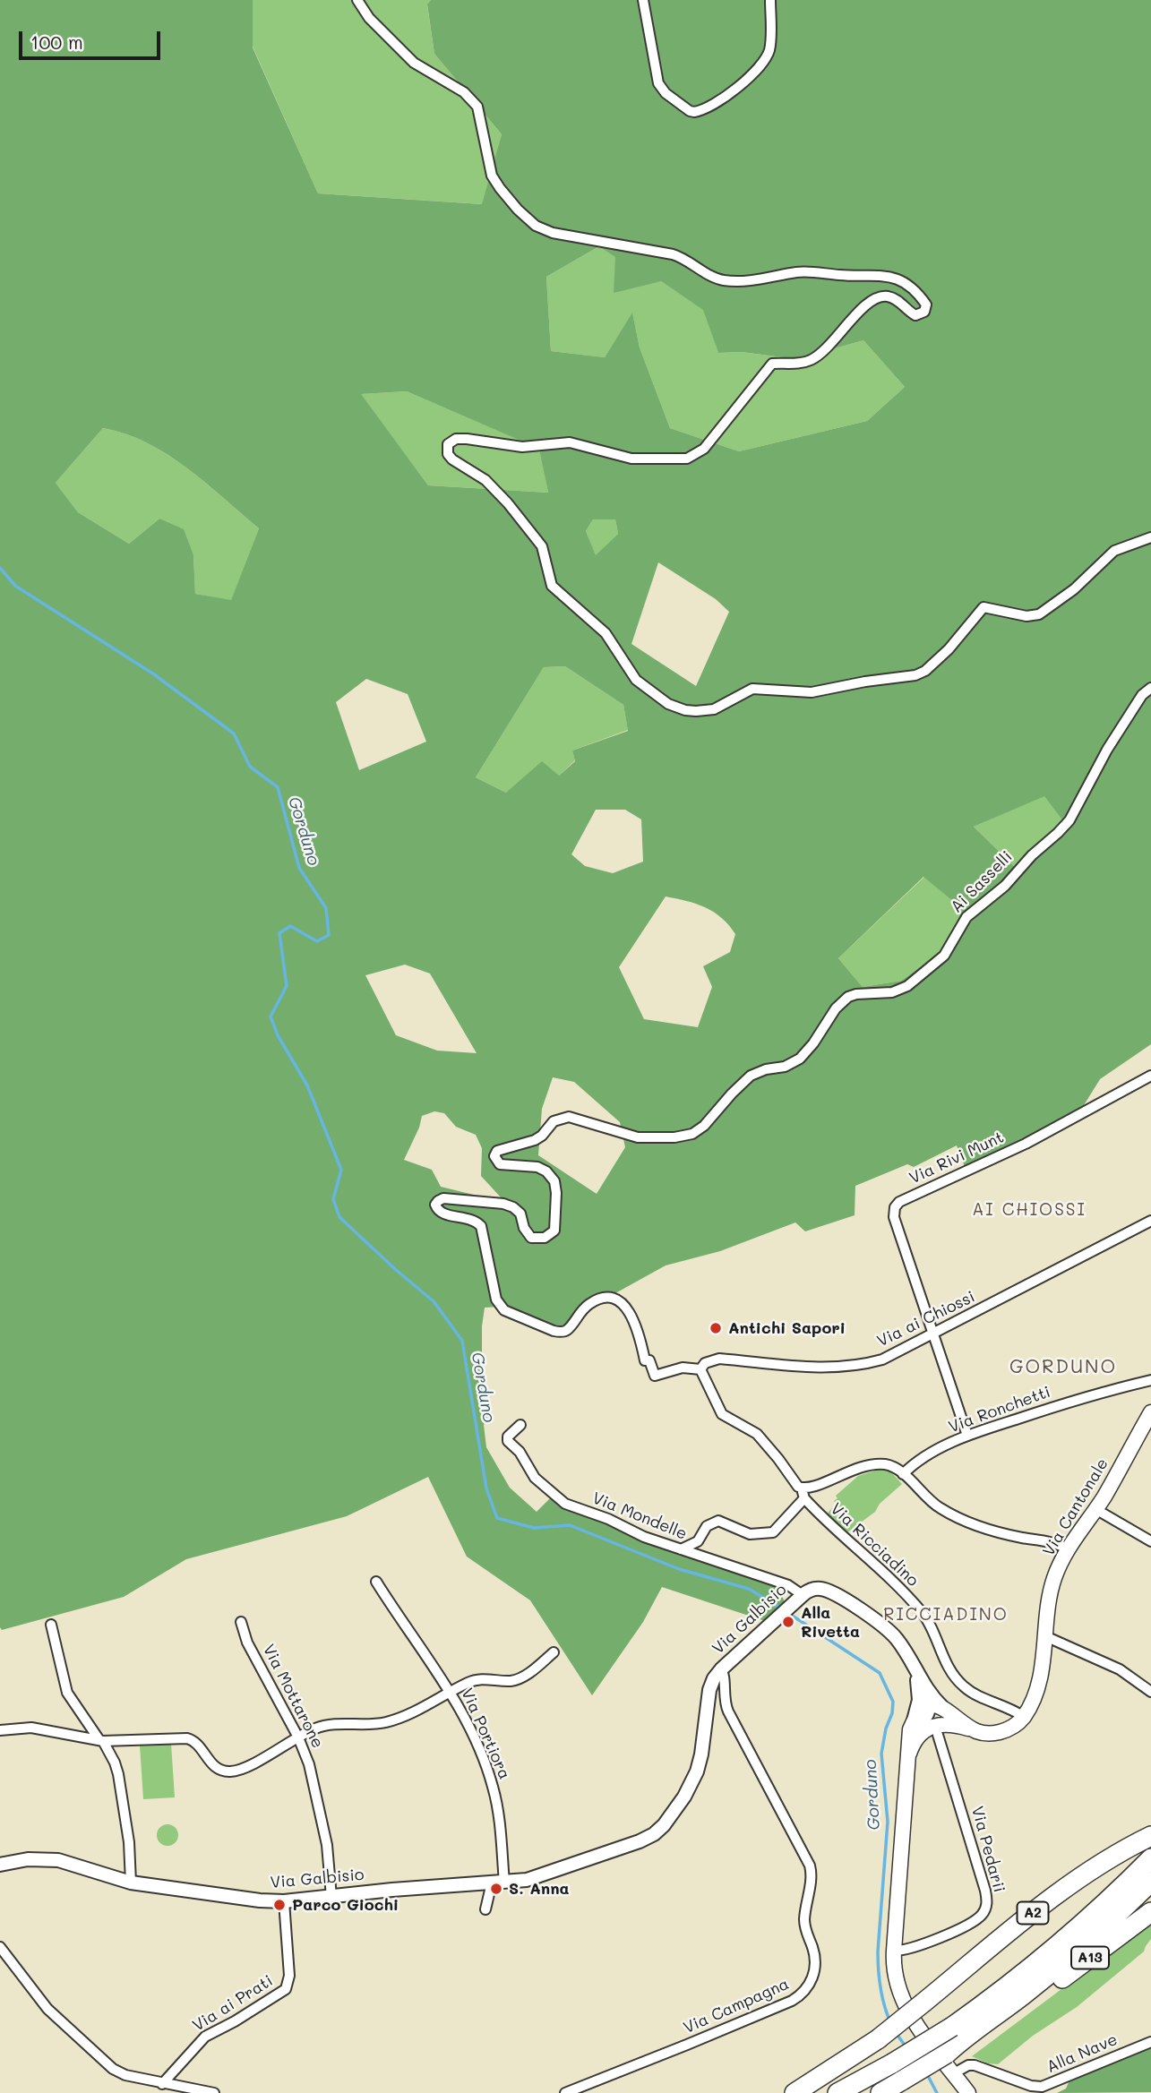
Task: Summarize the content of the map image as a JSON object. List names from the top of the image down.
{
  "streets": {
    "highway": ["A2", "A13"],
    "main road": ["Via Cantonale"],
    "street": [
      "Ai Sasselli",
      "Via Rivi Munt",
      "Via ai Chiossi",
      "Via Ronchetti",
      "Via Mondelle",
      "Via Ricciadino",
      "Via Galbisio",
      "Via Mottarone",
      "Via Portiora",
      "Via Pedarii",
      "Via ai Prati",
      "Via Campagna",
      "Alla Nave"
    ]
  },
  "crossings": [
    ["Ai Sasselli", "Via ai Chiossi"],
    ["Via Rivi Munt", "Via ai Chiossi"],
    ["Via ai Chiossi", "Via Ricciadino"],
    ["Via Cantonale", "Via Ricciadino"],
    ["Via Mondelle", "Via Galbisio"],
    ["Via Galbisio", "Via Mottarone"],
    ["Via Galbisio", "Via Portiora"],
    ["Via Galbisio", "Via ai Prati"],
    ["Via Galbisio", "Via Campagna"],
    ["A2", "A13"]
  ],
  "districts": ["AI CHIOSSI", "GORDUNO", "RICCIADINO"],
  "water": ["Gorduno"],
  "places": [
    "Antichi Sapori",
    "Alla Rivetta",
    "S. Anna",
    "Parco Giochi"
  ],
  "scale_bar": "100 m"
}
